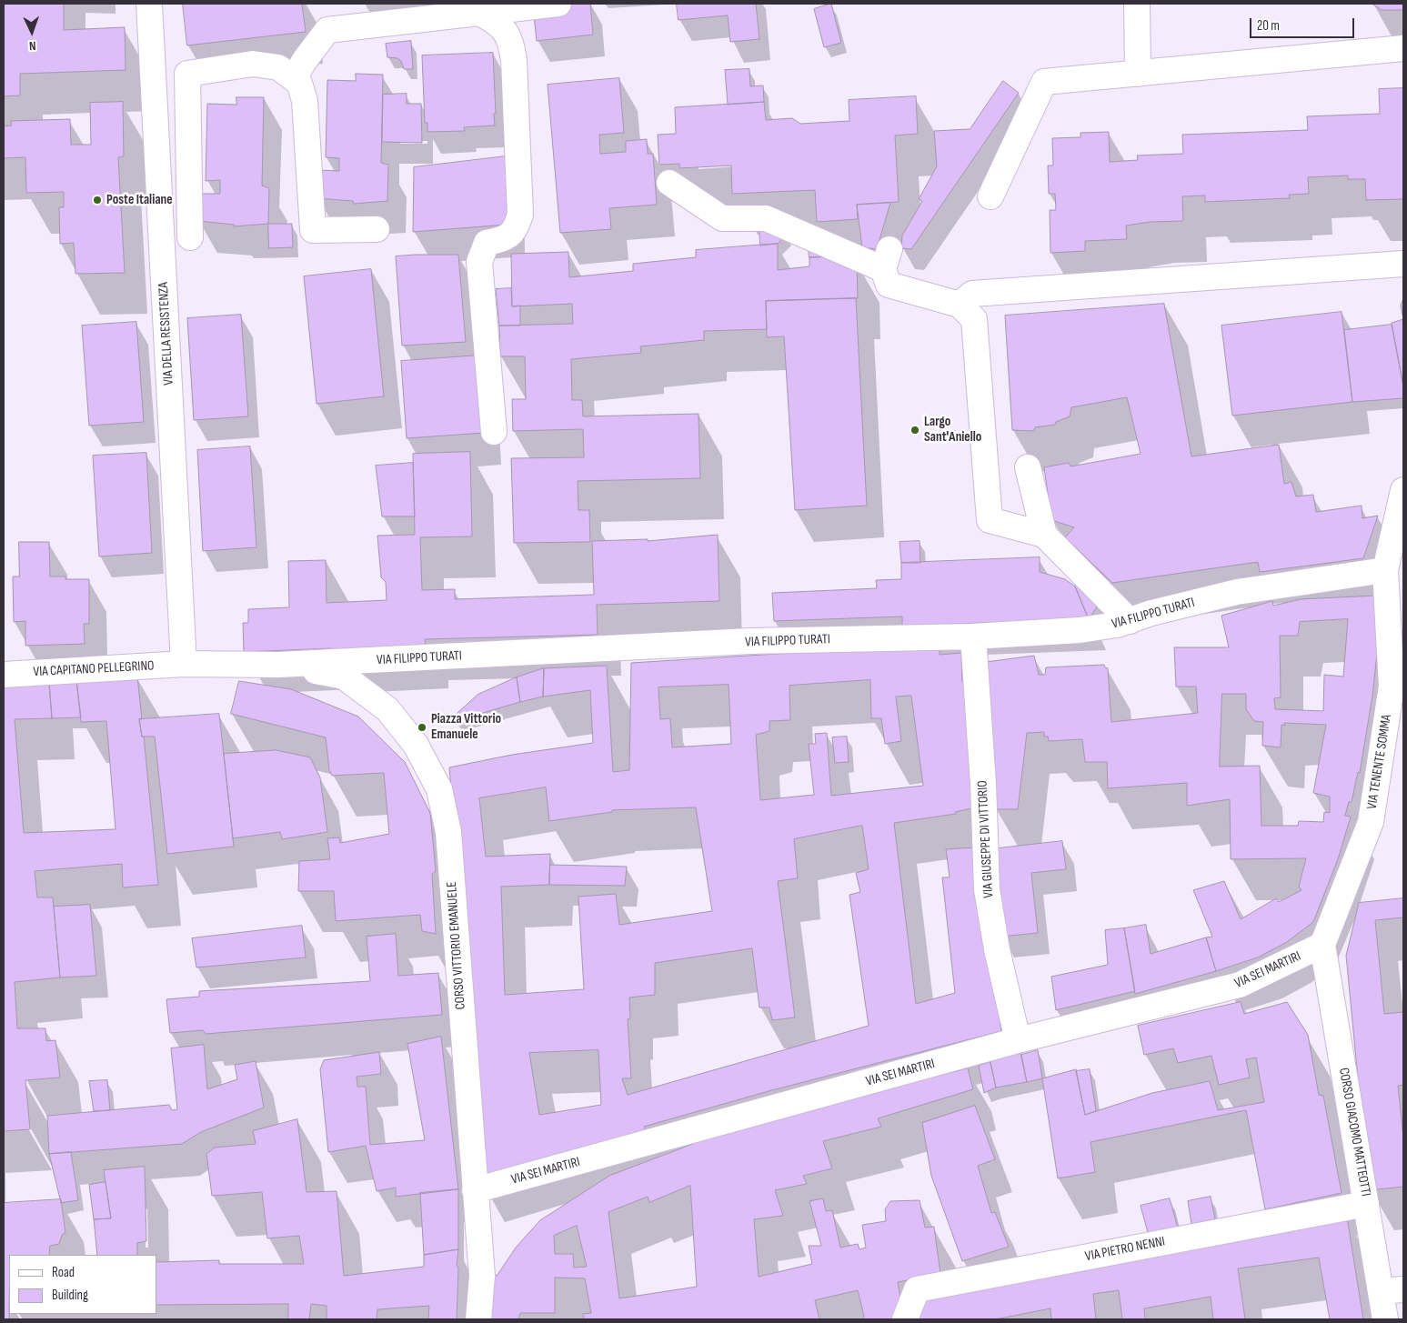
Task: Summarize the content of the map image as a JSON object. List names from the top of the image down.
{
  "streets": {
    "street": [
      "VIA DELLA RESISTENZA",
      "VIA FILIPPO TURATI",
      "VIA CAPITANO PELLEGRINO",
      "VIA TENENTE SOMMA",
      "VIA GIUSEPPE DI VITTORIO",
      "CORSO VITTORIO EMANUELE",
      "VIA SEI MARTIRI",
      "CORSO GIACOMO MATTEOTTI",
      "VIA PIETRO NENNI"
    ]
  },
  "crossings": [
    ["VIA DELLA RESISTENZA", "VIA FILIPPO TURATI"],
    ["VIA DELLA RESISTENZA", "VIA CAPITANO PELLEGRINO"],
    ["VIA FILIPPO TURATI", "VIA CAPITANO PELLEGRINO"],
    ["VIA FILIPPO TURATI", "VIA TENENTE SOMMA"],
    ["VIA FILIPPO TURATI", "VIA GIUSEPPE DI VITTORIO"],
    ["VIA FILIPPO TURATI", "CORSO VITTORIO EMANUELE"],
    ["VIA TENENTE SOMMA", "VIA SEI MARTIRI"],
    ["VIA TENENTE SOMMA", "CORSO GIACOMO MATTEOTTI"],
    ["VIA GIUSEPPE DI VITTORIO", "VIA SEI MARTIRI"],
    ["CORSO VITTORIO EMANUELE", "VIA SEI MARTIRI"],
    ["VIA SEI MARTIRI", "CORSO GIACOMO MATTEOTTI"],
    ["CORSO GIACOMO MATTEOTTI", "VIA PIETRO NENNI"]
  ],
  "places": ["Poste Italiane", "Largo Sant'Aniello", "Piazza Vittorio Emanuele"],
  "legend": ["Road", "Building"],
  "scale_bar": "20 m",
  "north": "bottom"
}
